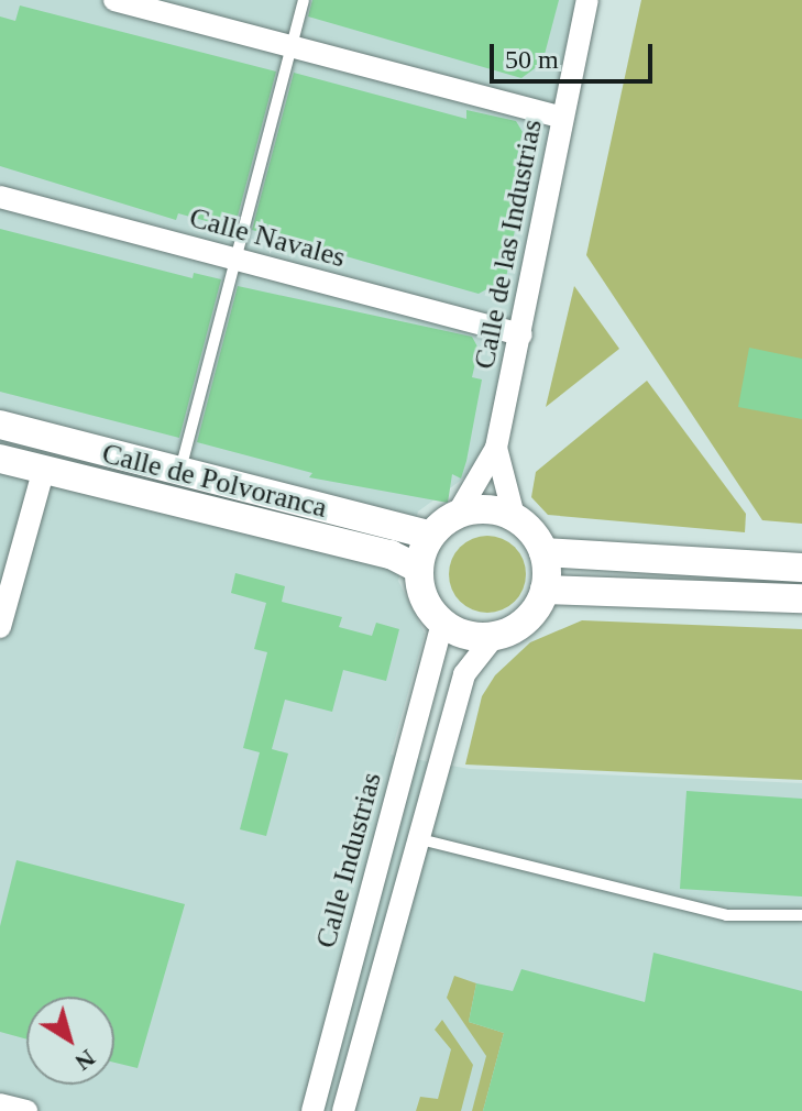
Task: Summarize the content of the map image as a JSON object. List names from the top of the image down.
{
  "streets": {
    "street": [
      "Calle Navales",
      "Calle de las Industrias",
      "Calle de Polvoranca",
      "Calle Industrias"
    ]
  },
  "crossings": [
    ["Calle Navales", "Calle de las Industrias"],
    ["Calle de las Industrias", "Calle de Polvoranca"],
    ["Calle de las Industrias", "Calle Industrias"],
    ["Calle de Polvoranca", "Calle Industrias"]
  ],
  "scale_bar": "50 m",
  "north": "bottom right"
}
